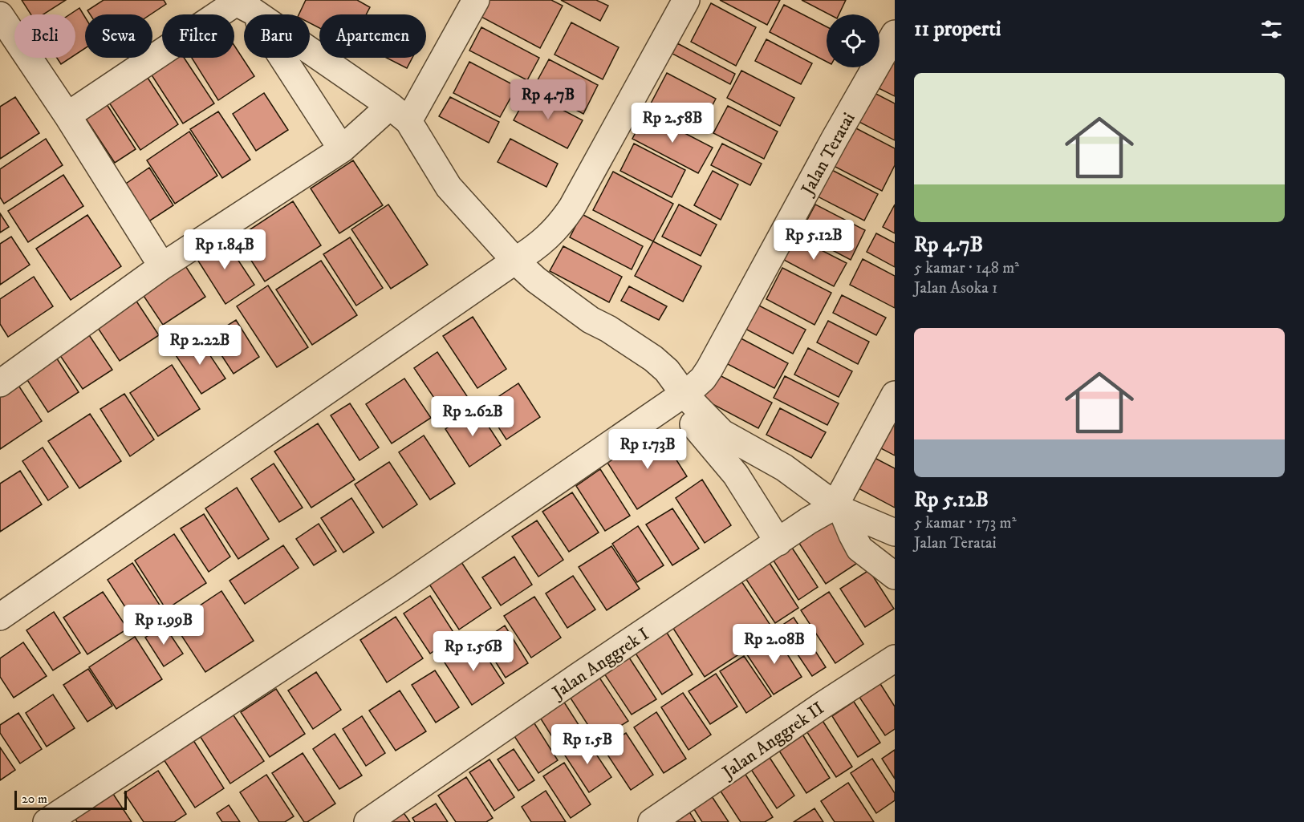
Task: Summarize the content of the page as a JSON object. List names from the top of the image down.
{
  "streets": {
    "street": ["Jalan Teratai", "Jalan Anggrek I", "Jalan Anggrek II"]
  },
  "scale_bar": "20 m",
  "page": {
    "heading": "11 properti",
    "chip": [
      "Beli",
      "Sewa",
      "Filter",
      "Baru",
      "Apartemen"
    ],
    "list": [
      {
        "name": "Rp 4.7B",
        "note": "5 kamar · 148 m² · Jalan Asoka 1"
      },
      {
        "name": "Rp 5.12B",
        "note": "5 kamar · 173 m² · Jalan Teratai"
      }
    ],
    "price": [
      "Rp 4.7B",
      "Rp 2.58B",
      "Rp 5.12B",
      "Rp 1.84B",
      "Rp 2.22B",
      "Rp 2.62B",
      "Rp 1.73B",
      "Rp 1.99B",
      "Rp 2.08B",
      "Rp 1.56B",
      "Rp 1.5B"
    ],
    "scale": "20 m"
  }
}
